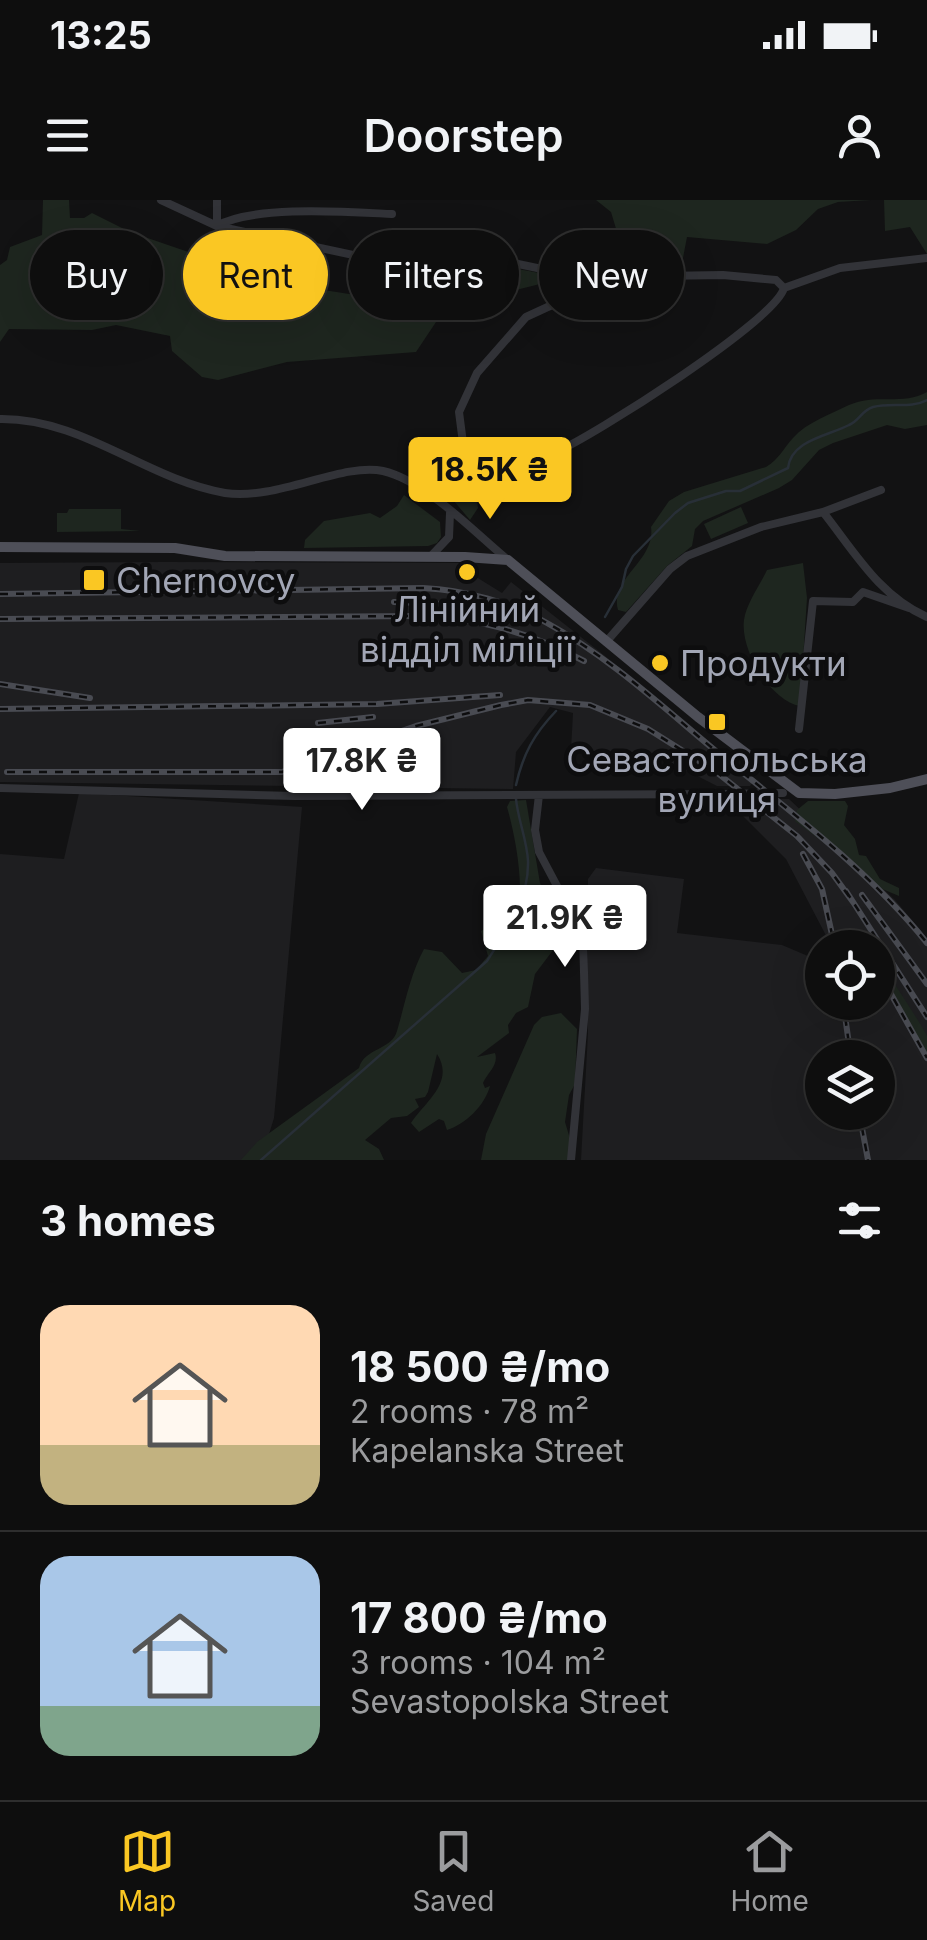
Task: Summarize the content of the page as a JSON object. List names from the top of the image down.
{
  "places": {
    "other": ["Лінійний відділ міліції", "Продукти"],
    "transit": ["Chernovcy", "Севастопольська вулиця"]
  },
  "page": {
    "status": "13:25",
    "header": "Doorstep",
    "chip": [
      "Buy",
      "Rent",
      "Filters",
      "New"
    ],
    "price": ["18.5K ₴", "17.8K ₴", "21.9K ₴"],
    "heading": "3 homes",
    "list": [
      {
        "name": "18 500 ₴/mo",
        "note": "2 rooms · 78 m² · Kapelanska Street"
      },
      {
        "name": "17 800 ₴/mo",
        "note": "3 rooms · 104 m² · Sevastopolska Street"
      }
    ],
    "tabs": ["Map", "Saved", "Home"]
  }
}
